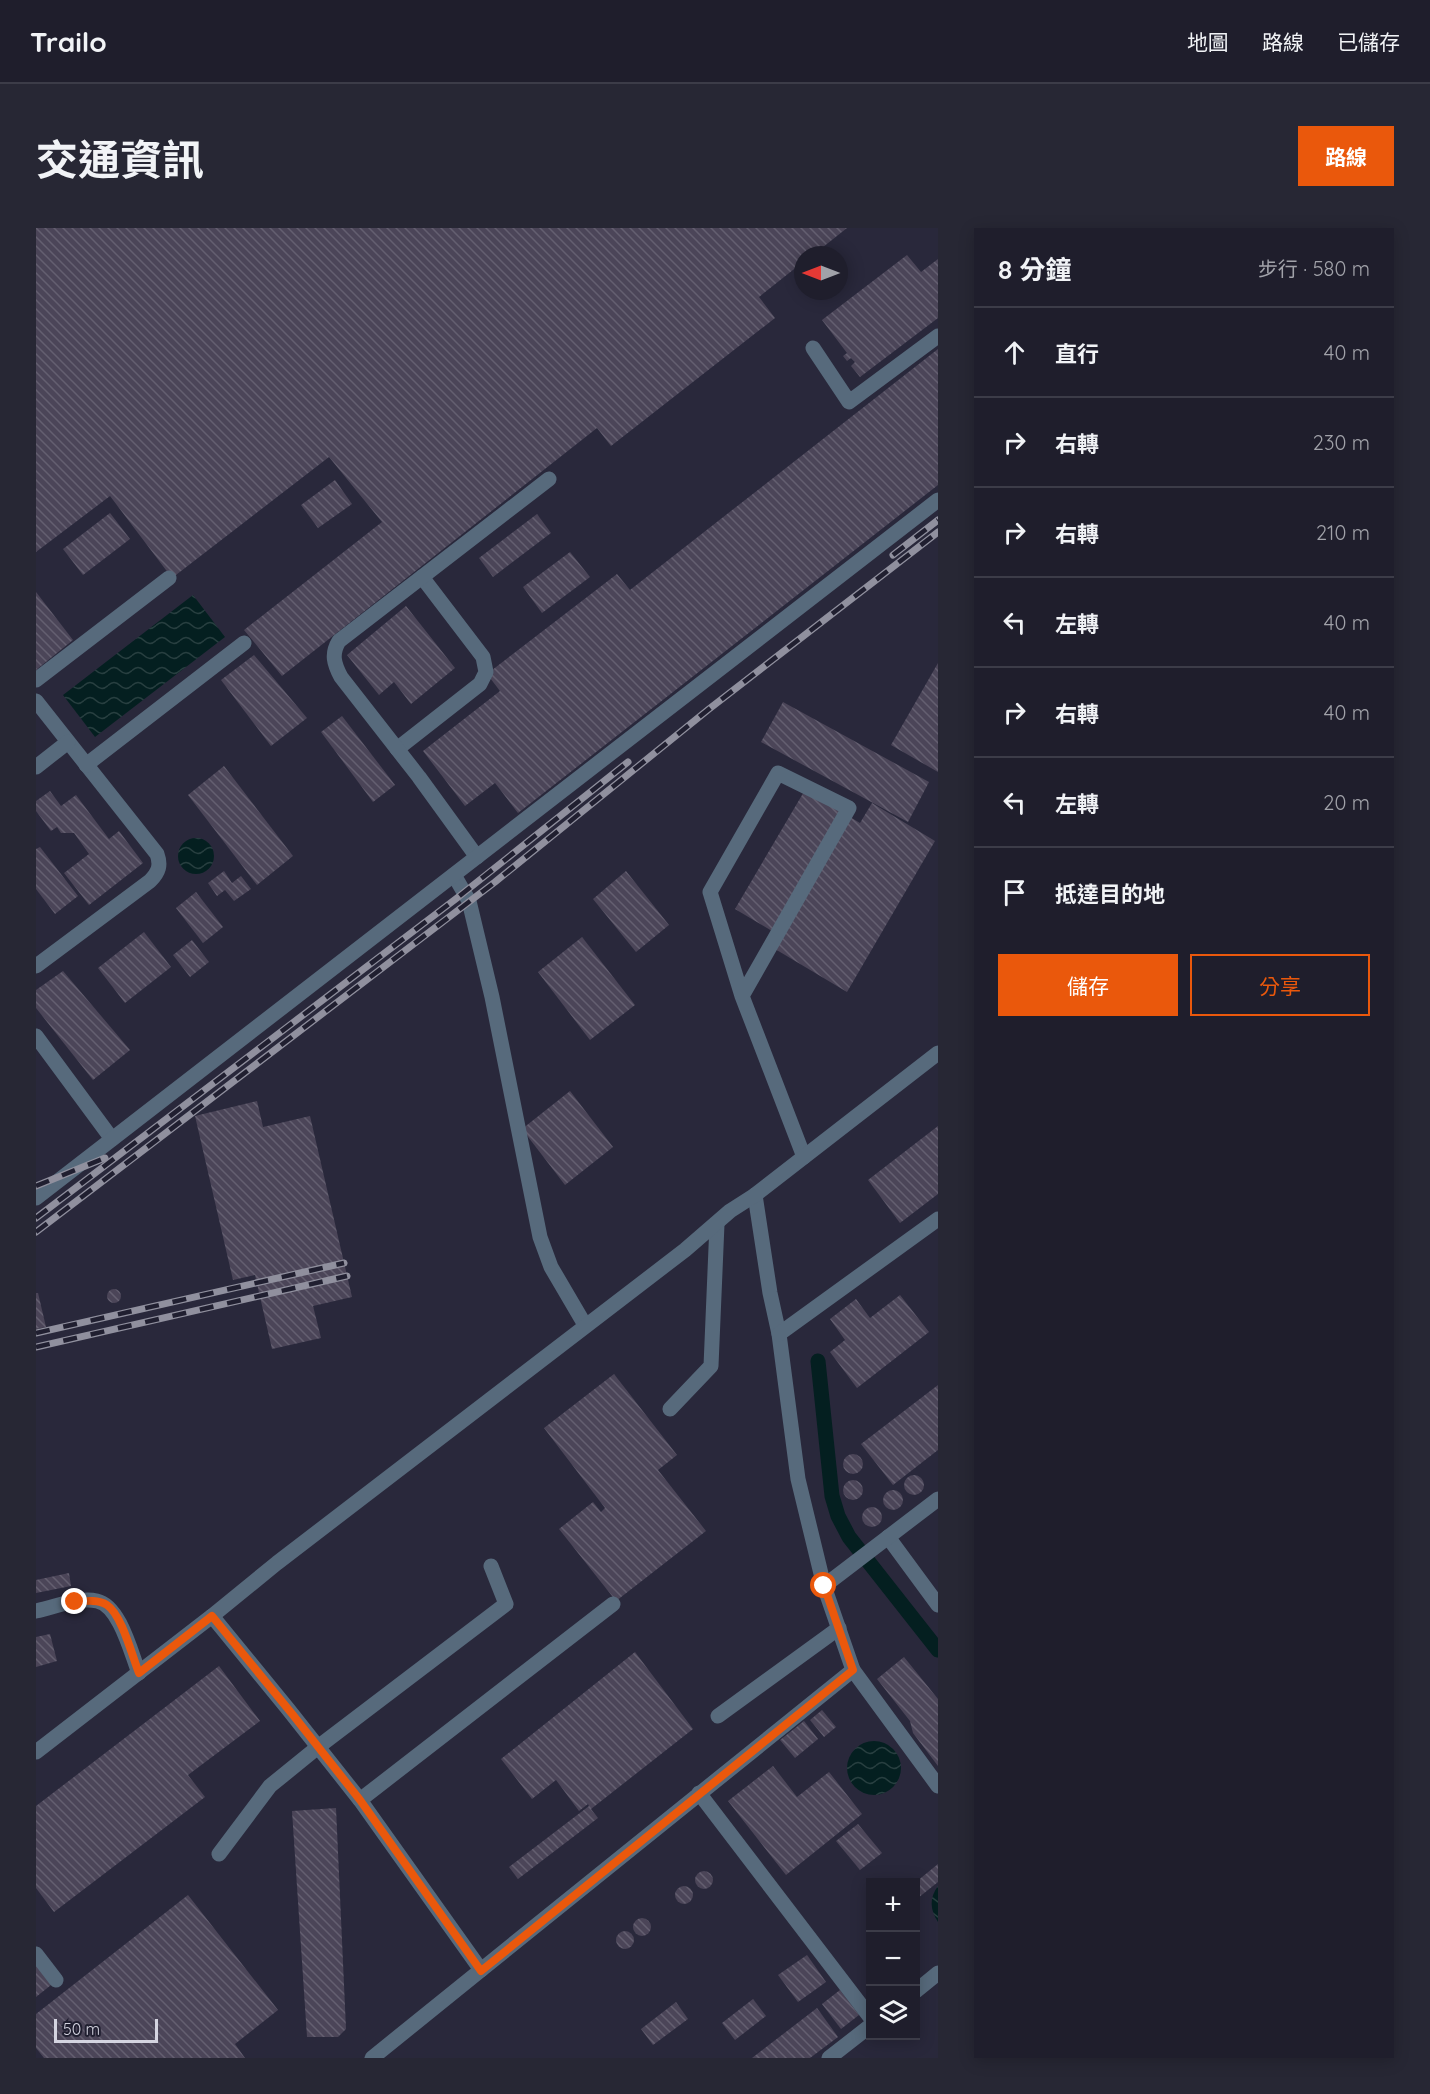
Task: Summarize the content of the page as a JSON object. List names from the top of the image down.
{
  "scale_bar": "50 m",
  "north": "left",
  "page": {
    "header": "Trailo",
    "nav": ["地圖", "路線", "已儲存"],
    "title": "交通資訊",
    "buttons": [
      "路線",
      ["儲存", "分享"]
    ],
    "heading": ["8 分鐘", "步行 · 580 m"],
    "list": [
      ["直行", "40 m"],
      ["右轉", "230 m"],
      ["右轉", "210 m"],
      ["左轉", "40 m"],
      ["右轉", "40 m"],
      ["左轉", "20 m"],
      "抵達目的地"
    ],
    "map_buttons": ["+", "−"],
    "scale": "50 m"
  }
}
